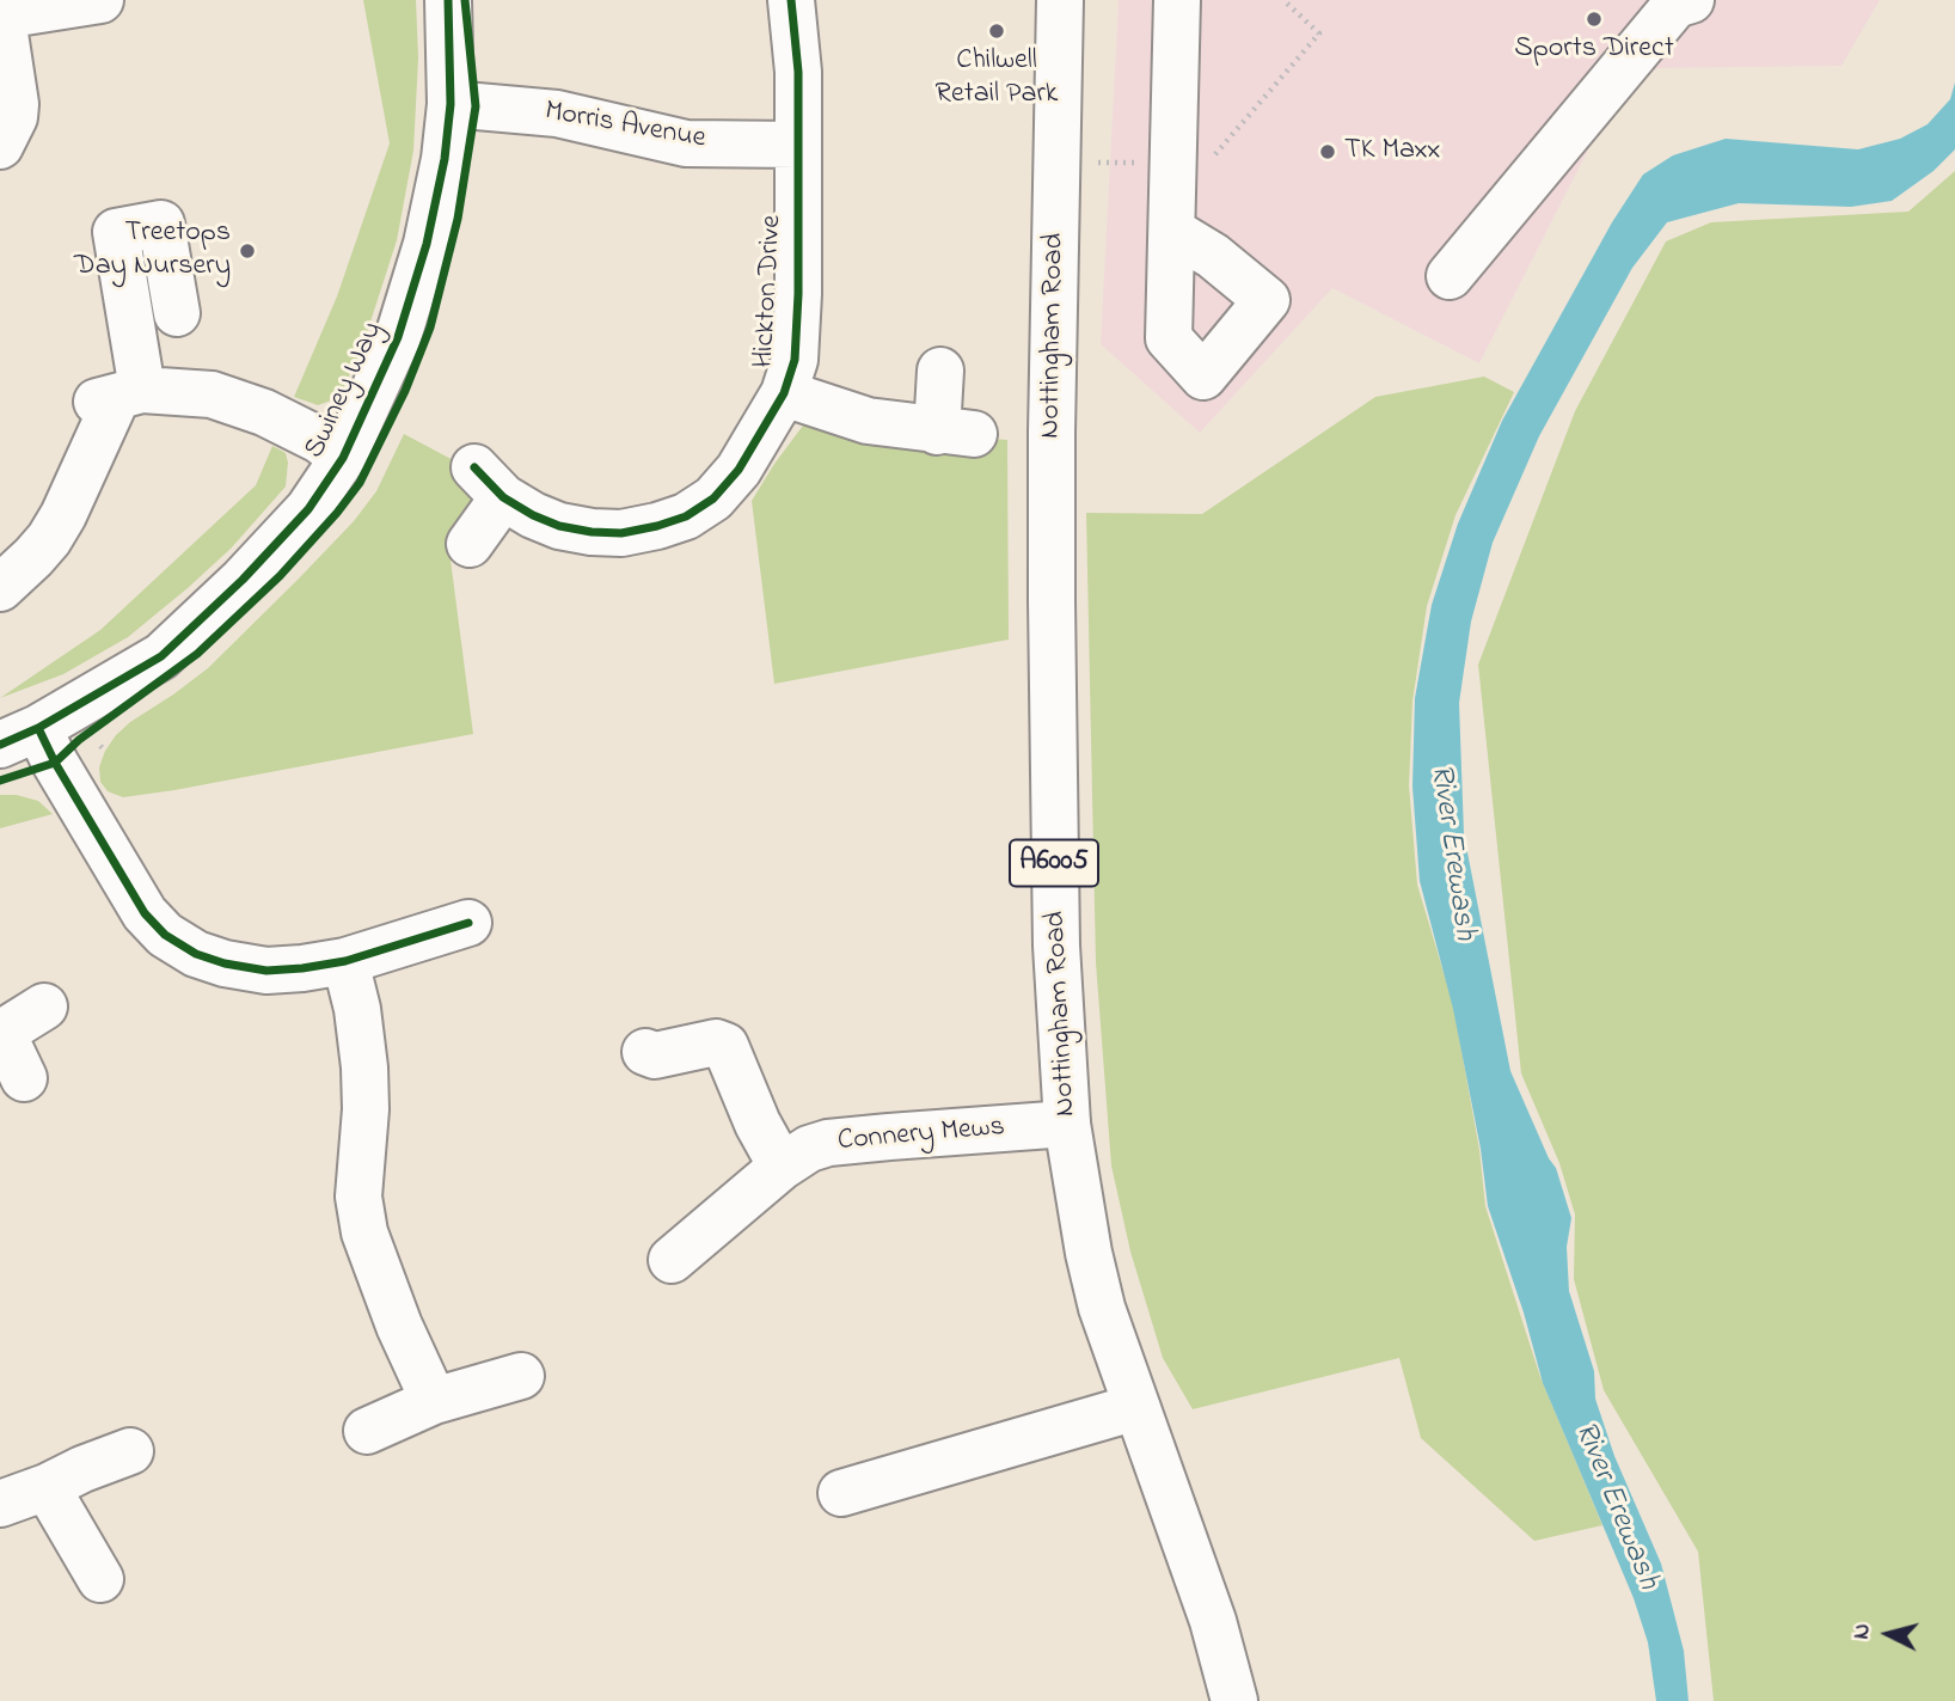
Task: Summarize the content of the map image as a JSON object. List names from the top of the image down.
{
  "streets": {
    "street": [
      "Morris Avenue",
      "Hickton Drive",
      "Nottingham Road",
      "Swiney Way",
      "A6005",
      "Connery Mews"
    ]
  },
  "crossings": [
    ["Morris Avenue", "Hickton Drive"],
    ["Morris Avenue", "Swiney Way"],
    ["Nottingham Road", "Connery Mews"]
  ],
  "water": ["River Erewash"],
  "places": [
    "Sports Direct",
    "Chilwell Retail Park",
    "TK Maxx",
    "Treetops Day Nursery"
  ],
  "north": "left"
}
